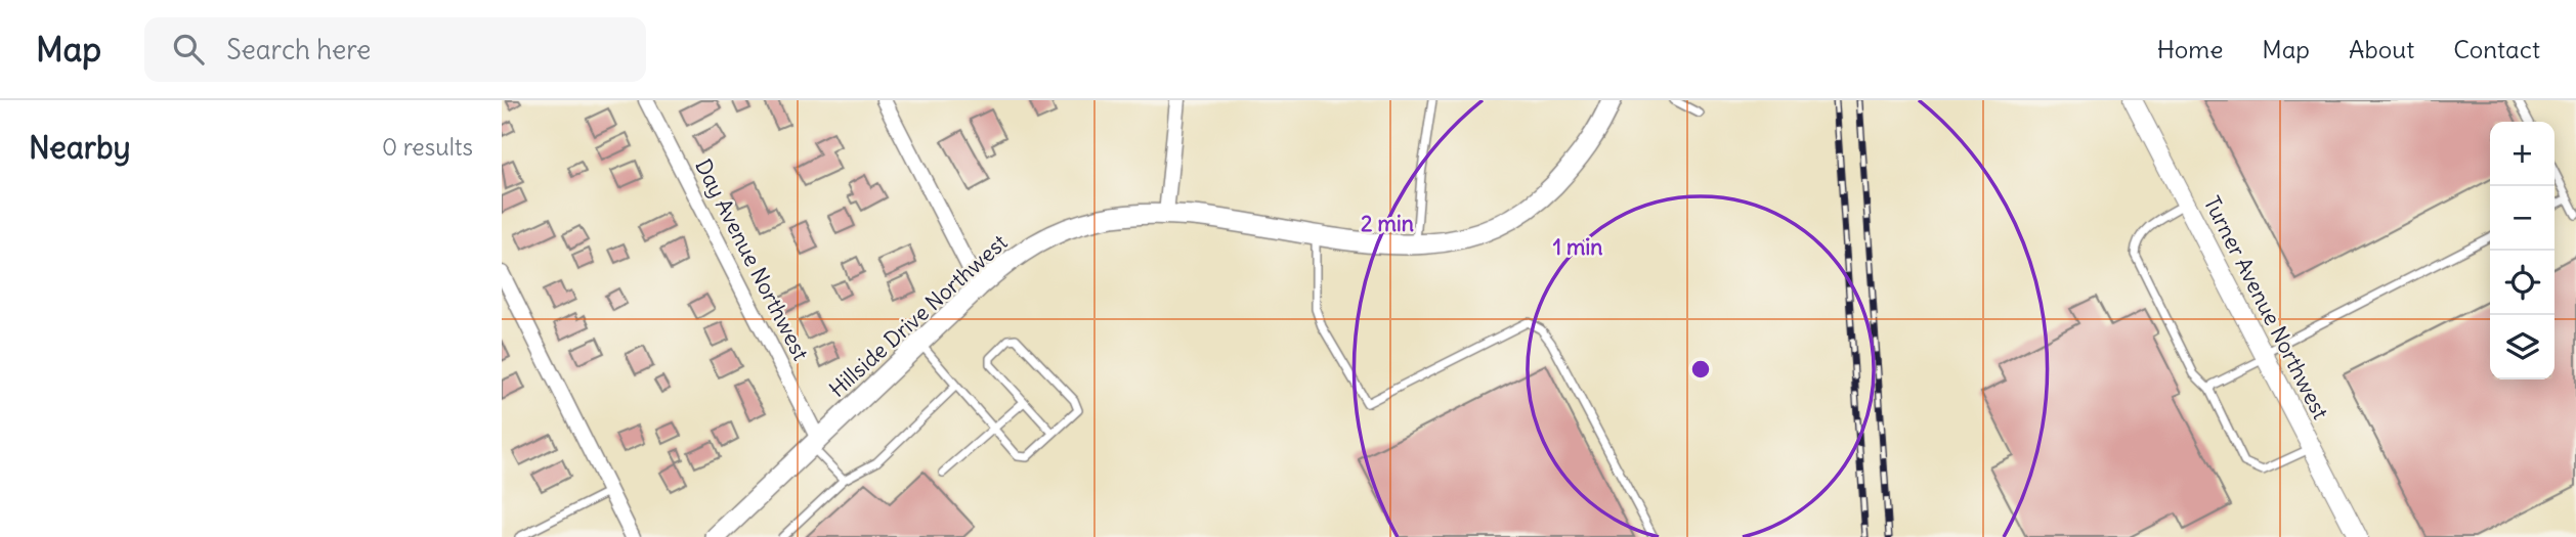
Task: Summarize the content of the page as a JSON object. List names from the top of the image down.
{
  "streets": {
    "main road": ["Hillside Drive Northwest"],
    "street": ["Day Avenue Northwest", "Turner Avenue Northwest"]
  },
  "crossings": [
    ["Day Avenue Northwest", "Hillside Drive Northwest"]
  ],
  "page": {
    "header": "Map",
    "search": "Search here",
    "nav": [
      "Home",
      "Map",
      "About",
      "Contact"
    ],
    "heading": ["Nearby", "0 results"],
    "map_buttons": ["+", "−"]
  },
  "rings": ["2 min", "1 min"]
}
